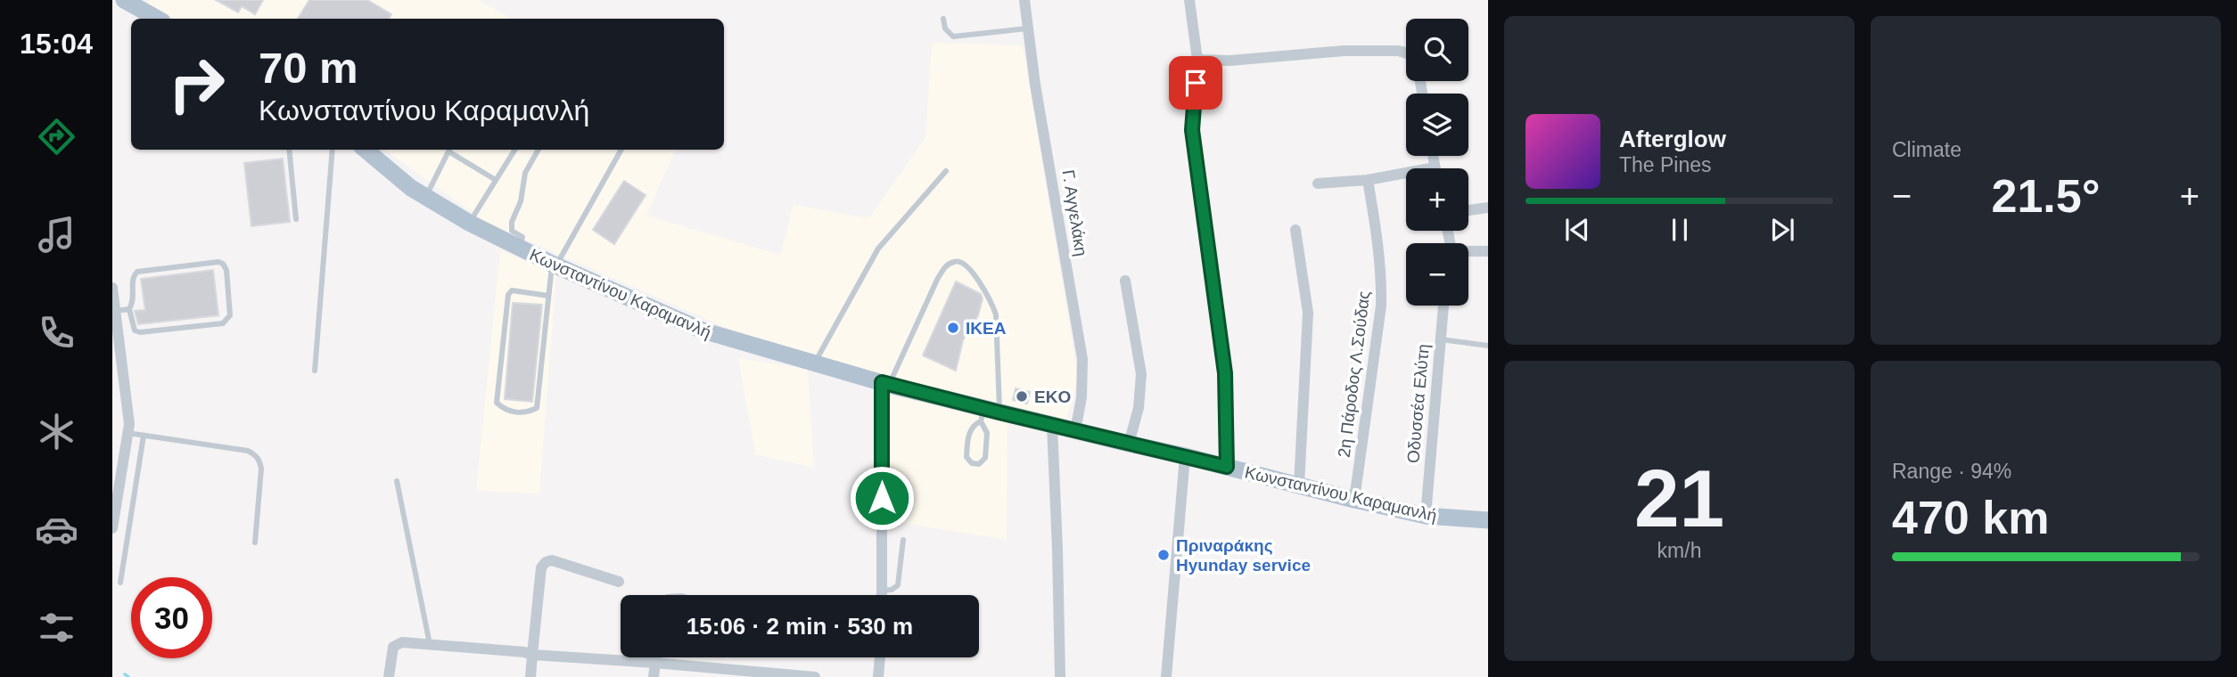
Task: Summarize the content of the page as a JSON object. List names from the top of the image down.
{
  "streets": {
    "main road": ["Κωνσταντίνου Καραμανλή"],
    "street": ["Γ. Αγγελάκη", "2η Πάροδος Λ.Σούδας", "Οδυσσέα Ελύτη"]
  },
  "crossings": [
    ["Γ. Αγγελάκη", "Κωνσταντίνου Καραμανλή"],
    ["Κωνσταντίνου Καραμανλή", "2η Πάροδος Λ.Σούδας"],
    ["Κωνσταντίνου Καραμανλή", "Οδυσσέα Ελύτη"]
  ],
  "places": ["IKEA", "EKO", "Πριναράκης Hyunday service"],
  "page": {
    "tabs": "15:04",
    "tile": [
      "Climate",
      ["21", "km/h"],
      ["Range · 94%", "470 km"]
    ],
    "map_buttons": ["+", "−"],
    "turn": ["70 m", "Κωνσταντίνου Καραμανλή"],
    "song": ["Afterglow", "The Pines"],
    "heat": ["−", "21.5°", "+"],
    "limit": "30",
    "trip": "15:06 · 2 min · 530 m"
  }
}
